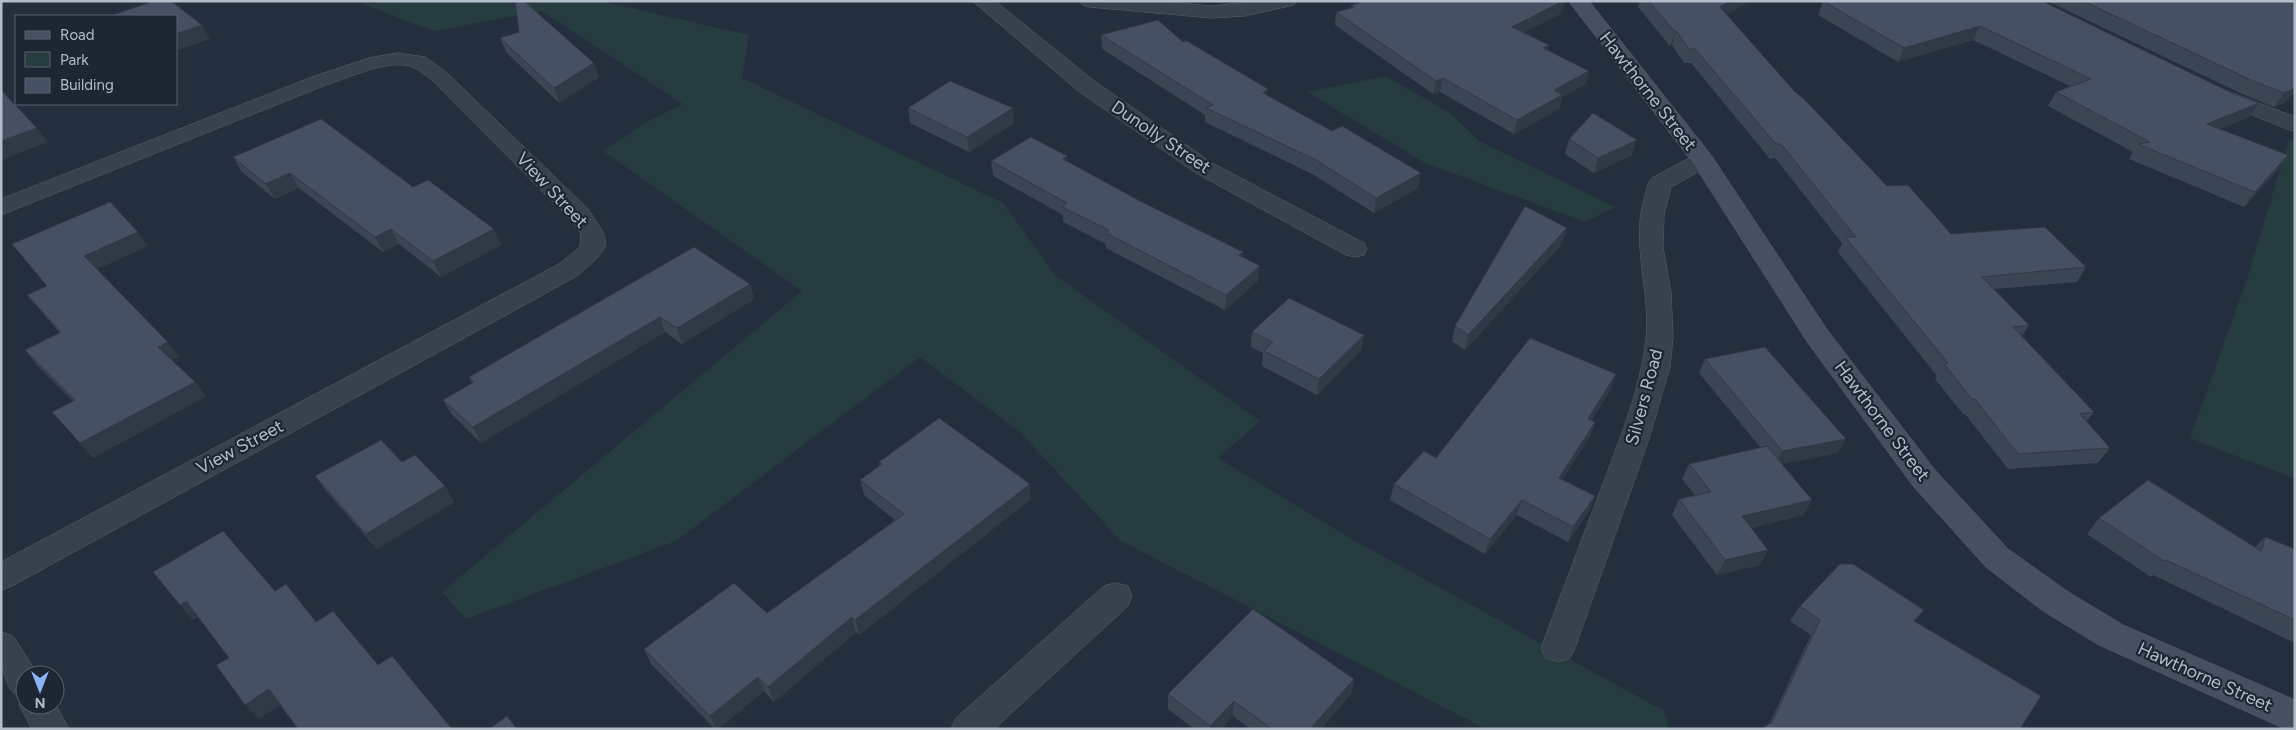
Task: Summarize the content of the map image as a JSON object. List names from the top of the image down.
{
  "streets": {
    "street": [
      "Hawthorne Street",
      "Dunolly Street",
      "View Street",
      "Silvers Road"
    ]
  },
  "crossings": [
    ["Hawthorne Street", "Silvers Road"]
  ],
  "legend": ["Road", "Park", "Building"],
  "north": "bottom"
}
